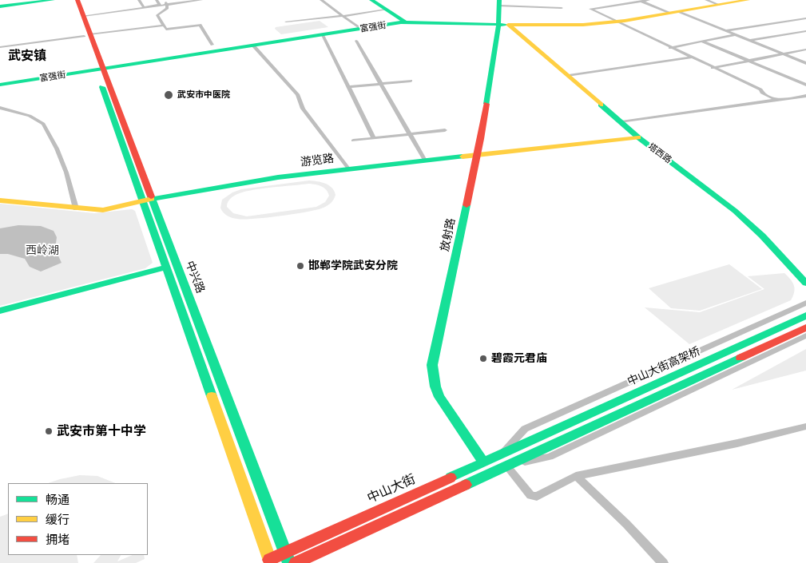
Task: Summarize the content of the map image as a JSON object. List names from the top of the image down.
{
  "streets": {
    "street": [
      "富强街",
      "塔西路",
      "游览路",
      "放射路",
      "中兴路",
      "中山大街高架桥",
      "中山大街"
    ]
  },
  "crossings": [
    ["富强街", "塔西路"],
    ["富强街", "放射路"],
    ["富强街", "中兴路"],
    ["塔西路", "游览路"],
    ["游览路", "放射路"],
    ["游览路", "中兴路"],
    ["放射路", "中山大街"],
    ["中兴路", "中山大街"],
    ["中山大街高架桥", "中山大街"]
  ],
  "districts": ["武安镇"],
  "parks": ["西岭湖"],
  "places": [
    "武安市中医院",
    "邯郸学院武安分院",
    "碧霞元君庙",
    "武安市第十中学"
  ],
  "legend": ["畅通", "缓行", "拥堵"]
}
